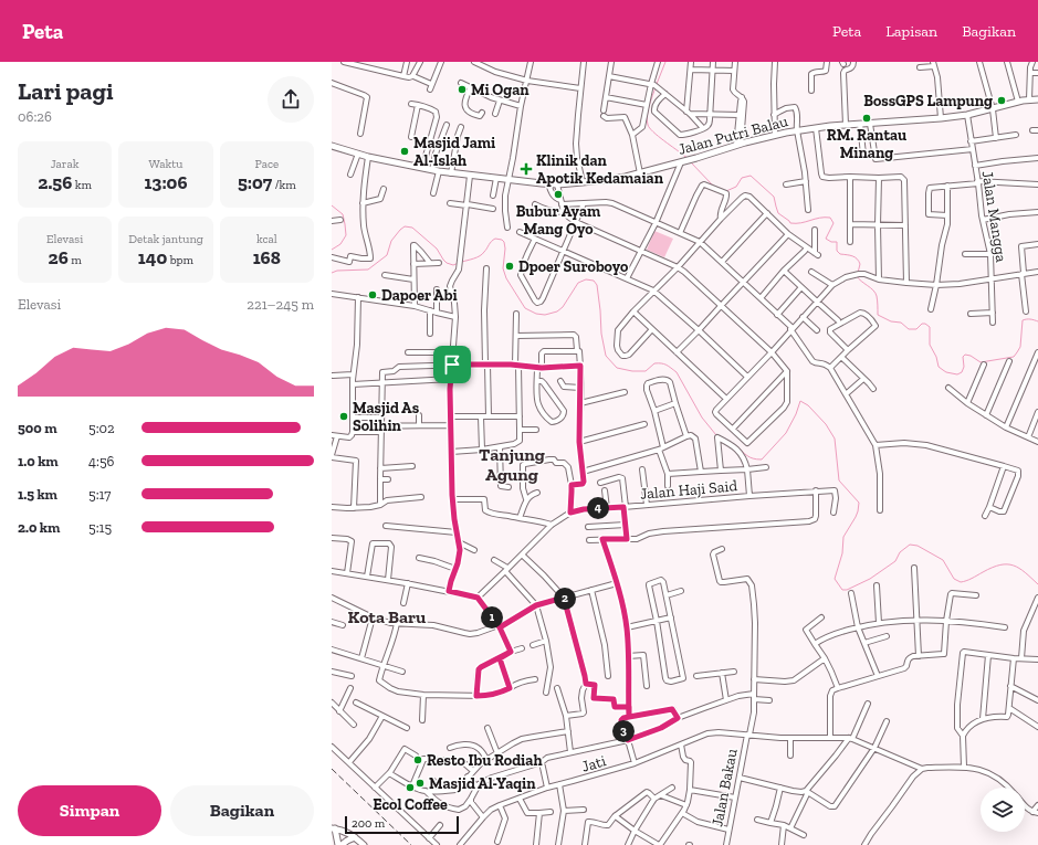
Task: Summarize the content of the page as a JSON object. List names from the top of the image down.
{
  "streets": {
    "main road": ["Jalan Putri Balau"],
    "street": [
      "Jalan Mangga",
      "Jalan Haji Said",
      "Jati",
      "Jalan Bakau"
    ]
  },
  "crossings": [
    ["Jalan Putri Balau", "Jalan Mangga"],
    ["Jati", "Jalan Bakau"]
  ],
  "districts": ["Tanjung Agung", "Kota Baru"],
  "places": {
    "other": [
      "Mi Ogan",
      "BossGPS Lampung",
      "RM. Rantau Minang",
      "Masjid Jami Al-Islah",
      "Bubur Ayam Mang Oyo",
      "Dpoer Suroboyo",
      "Dapoer Abi",
      "Masjid As Solihin",
      "Resto Ibu Rodiah",
      "Masjid Al-Yaqin",
      "Ecol Coffee"
    ],
    "health": ["Klinik dan Apotik Kedamaian"]
  },
  "scale_bar": "200 m",
  "page": {
    "header": "Peta",
    "nav": ["Peta", "Lapisan", "Bagikan"],
    "heading": ["Lari pagi", "06:26"],
    "stats": [
      ["Jarak", "2.56 km"],
      ["Waktu", "13:06"],
      ["Pace", "5:07 /km"],
      ["Elevasi", "26 m"],
      ["Detak jantung", "140 bpm"],
      ["kcal", "168"]
    ],
    "chart": ["Elevasi", "221–245 m"],
    "list": [
      {
        "name": "500 m",
        "note": "5:02"
      },
      {
        "name": "1.0 km",
        "note": "4:56"
      },
      {
        "name": "1.5 km",
        "note": "5:17"
      },
      {
        "name": "2.0 km",
        "note": "5:15"
      }
    ],
    "pins": [
      "4",
      "2",
      "1",
      "3"
    ],
    "buttons": ["Simpan", "Bagikan"],
    "scale": "200 m"
  }
}
